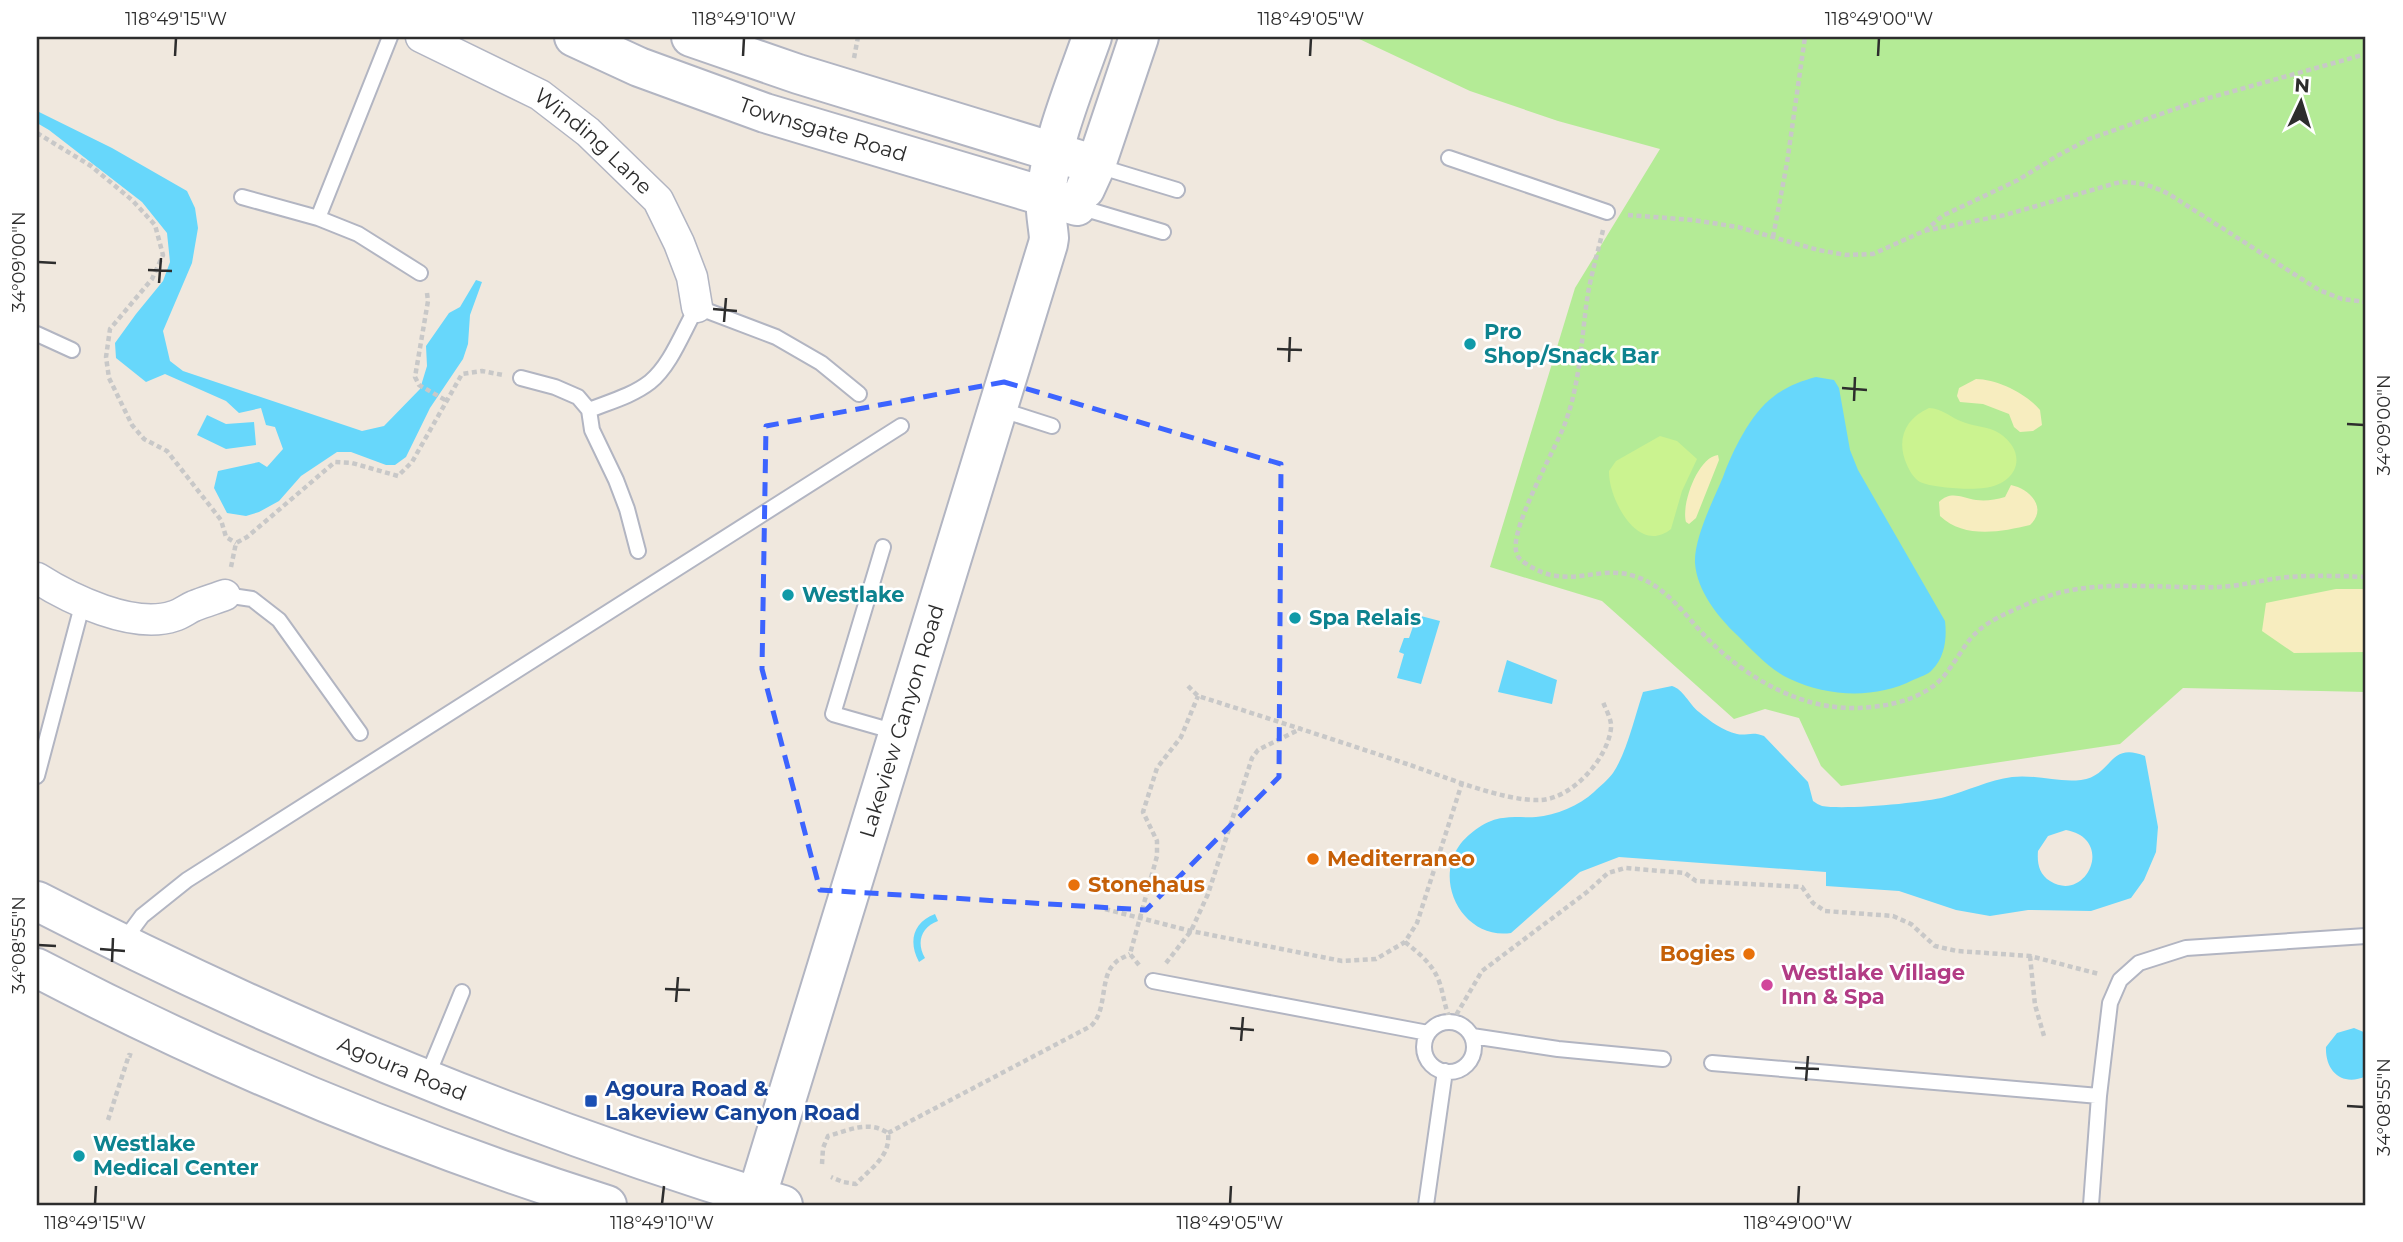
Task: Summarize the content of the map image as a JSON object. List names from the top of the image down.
{
  "streets": {
    "street": [
      "Townsgate Road",
      "Winding Lane",
      "Lakeview Canyon Road",
      "Agoura Road"
    ]
  },
  "crossings": [
    ["Townsgate Road", "Lakeview Canyon Road"],
    ["Lakeview Canyon Road", "Agoura Road"]
  ],
  "places": {
    "other": [
      "Pro Shop/Snack Bar",
      "Westlake",
      "Spa Relais",
      "Mediterraneo",
      "Stonehaus",
      "Bogies",
      "Westlake Village Inn & Spa",
      "Westlake Medical Center"
    ],
    "transit": ["Agoura Road & Lakeview Canyon Road"]
  },
  "north": "top",
  "coordinates": [
    "118°49'15\"W",
    "118°49'10\"W",
    "118°49'05\"W",
    "118°49'00\"W",
    "34°09'00\"N",
    "34°08'55\"N"
  ]
}
